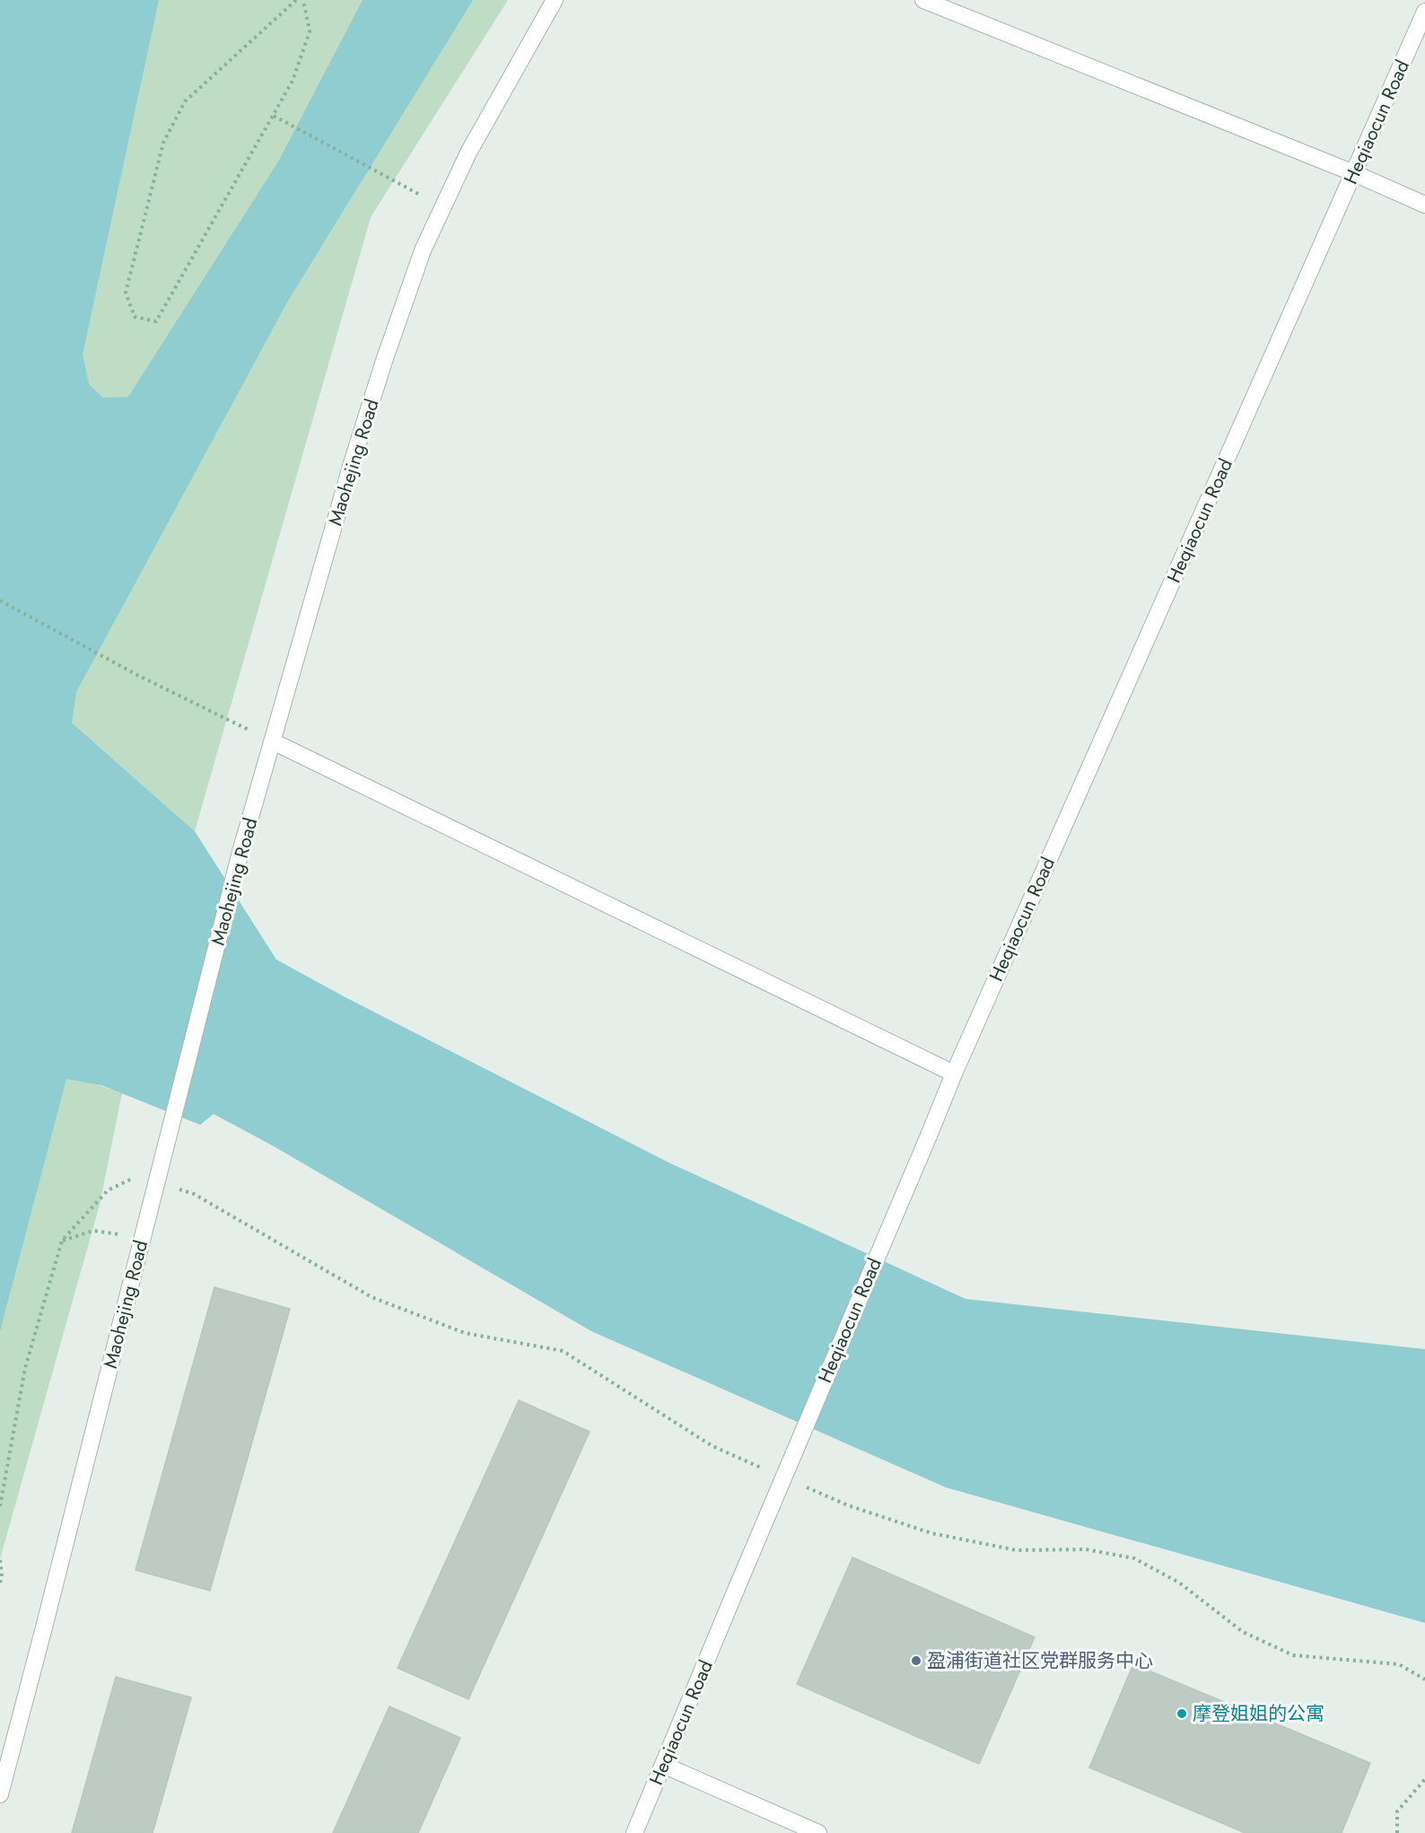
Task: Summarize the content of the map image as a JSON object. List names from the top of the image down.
{
  "streets": {
    "street": ["Heqiaocun Road", "Maohejing Road"]
  },
  "places": ["盈浦街道社区党群服务中心", "摩登姐姐的公寓"]
}
